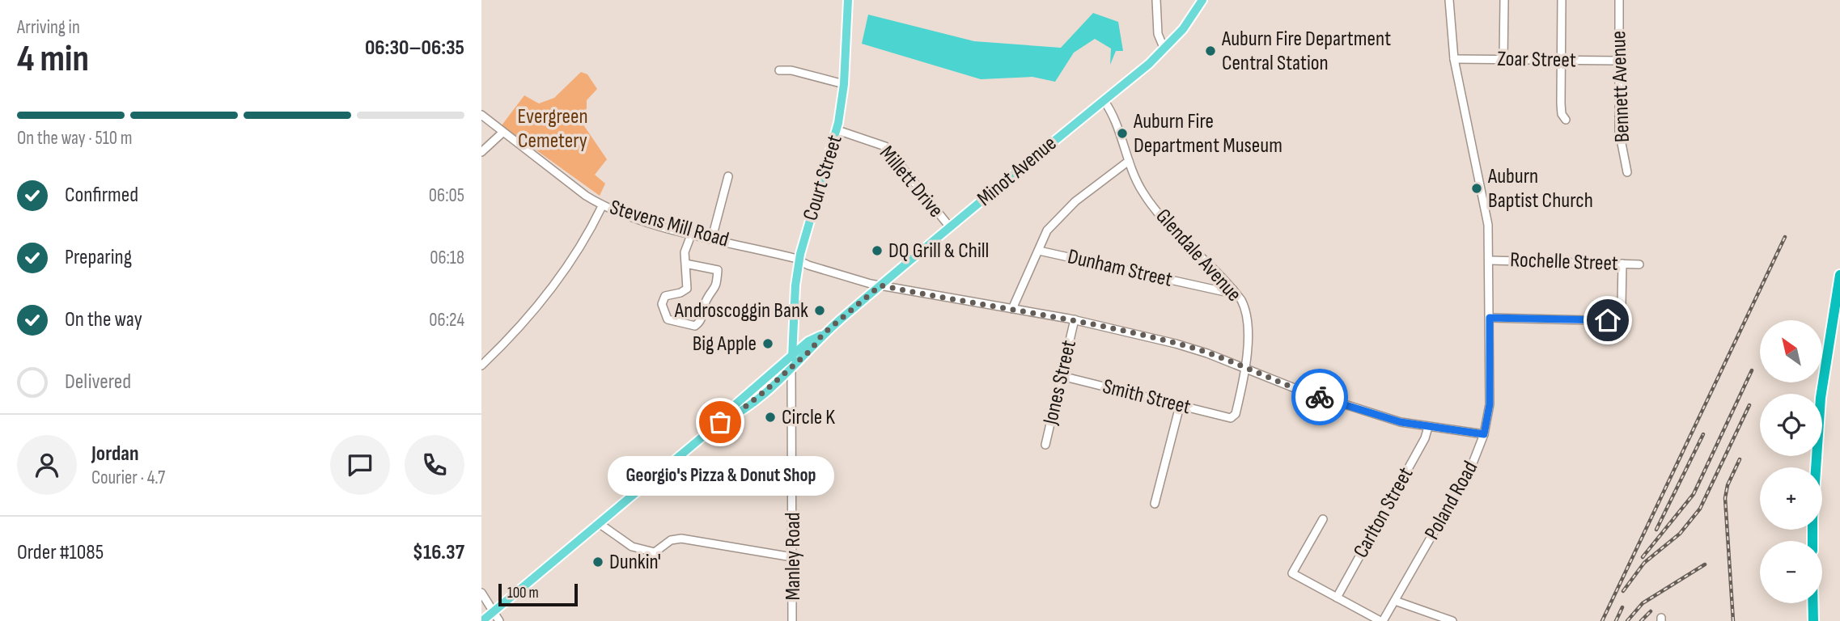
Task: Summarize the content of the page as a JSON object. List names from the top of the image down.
{
  "streets": {
    "main road": ["Minot Avenue", "Court Street", "Manley Road"],
    "street": [
      "Zoar Street",
      "Bennett Avenue",
      "Millett Drive",
      "Stevens Mill Road",
      "Glendale Avenue",
      "Rochelle Street",
      "Dunham Street",
      "Jones Street",
      "Smith Street",
      "Poland Road",
      "Carlton Street"
    ]
  },
  "crossings": [
    ["Zoar Street", "Bennett Avenue"],
    ["Zoar Street", "Poland Road"],
    ["Minot Avenue", "Court Street"],
    ["Minot Avenue", "Millett Drive"],
    ["Minot Avenue", "Stevens Mill Road"],
    ["Minot Avenue", "Glendale Avenue"],
    ["Minot Avenue", "Manley Road"],
    ["Court Street", "Millett Drive"],
    ["Court Street", "Stevens Mill Road"],
    ["Court Street", "Manley Road"],
    ["Stevens Mill Road", "Glendale Avenue"],
    ["Stevens Mill Road", "Jones Street"],
    ["Stevens Mill Road", "Poland Road"],
    ["Stevens Mill Road", "Carlton Street"],
    ["Glendale Avenue", "Dunham Street"],
    ["Glendale Avenue", "Smith Street"],
    ["Rochelle Street", "Poland Road"],
    ["Jones Street", "Smith Street"]
  ],
  "parks": ["Evergreen Cemetery"],
  "places": [
    "Auburn Fire Department Central Station",
    "Auburn Fire Department Museum",
    "Auburn Baptist Church",
    "DQ Grill & Chill",
    "Androscoggin Bank",
    "Big Apple",
    "Circle K",
    "Georgio's Pizza & Donut Shop",
    "Dunkin'"
  ],
  "scale_bar": "100 m",
  "north": "top left",
  "page": {
    "heading": ["4 min", "Arriving in", "06:30–06:35"],
    "panel": [
      "Jordan",
      "Courier · 4.7",
      "Order #1085",
      "$16.37"
    ],
    "bar": "On the way · 510 m",
    "list": [
      ["Confirmed", "06:05"],
      ["Preparing", "06:18"],
      ["On the way", "06:24"],
      "Delivered"
    ],
    "map_buttons": ["+", "−"],
    "bubble": "Georgio's Pizza & Donut Shop",
    "scale": "100 m"
  }
}
